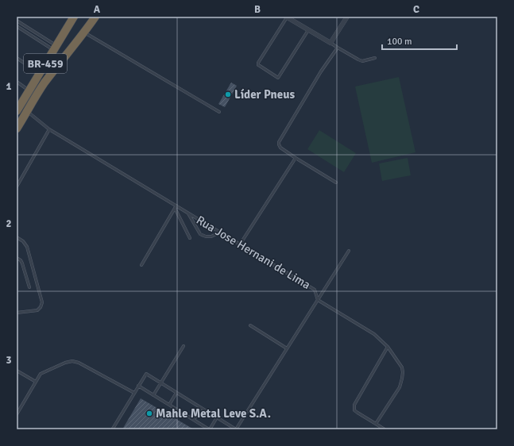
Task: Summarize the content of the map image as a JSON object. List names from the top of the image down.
{
  "streets": {
    "highway": ["BR-459"],
    "lane": ["Rua Jose Hernani de Lima"]
  },
  "crossings": [
    ["BR-459", "Rua Jose Hernani de Lima"]
  ],
  "places": ["Líder Pneus", "Mahle Metal Leve S.A."],
  "scale_bar": "100 m",
  "grid": {
    "columns": ["A", "B", "C"],
    "rows": ["1", "2", "3"]
  }
}
